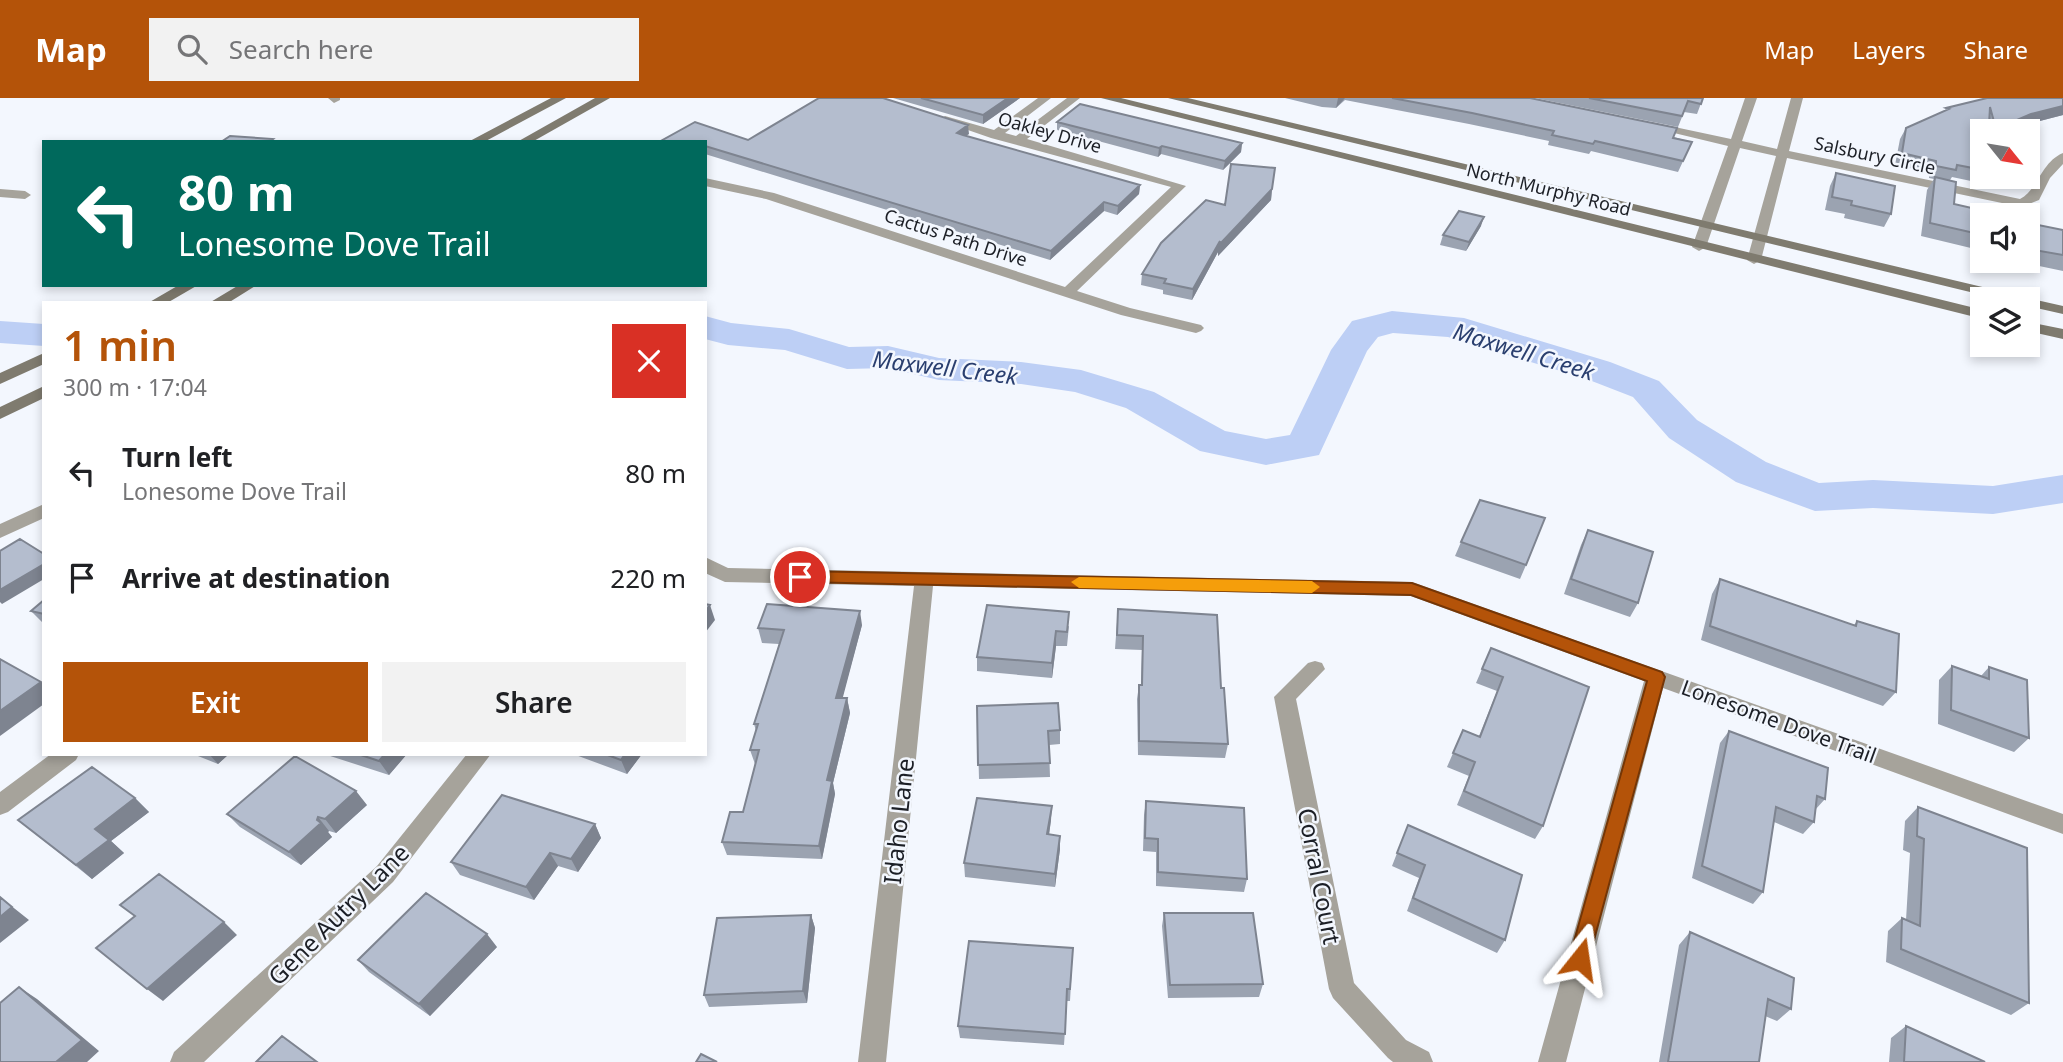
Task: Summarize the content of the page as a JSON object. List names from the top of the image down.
{
  "streets": {
    "main road": ["North Murphy Road"],
    "street": [
      "Oakley Drive",
      "Salsbury Circle",
      "Cactus Path Drive",
      "Lonesome Dove Trail",
      "Idaho Lane",
      "Corral Court",
      "Gene Autry Lane"
    ]
  },
  "crossings": [
    ["Oakley Drive", "Cactus Path Drive"],
    ["Lonesome Dove Trail", "Idaho Lane"]
  ],
  "water": ["Maxwell Creek"],
  "north": "bottom right",
  "page": {
    "header": "Map",
    "search": "Search here",
    "nav": ["Map", "Layers", "Share"],
    "turn": ["80 m", "Lonesome Dove Trail"],
    "heading": ["1 min", "300 m · 17:04"],
    "list": [
      {
        "name": "Turn left",
        "note": "Lonesome Dove Trail",
        "value": "80 m"
      },
      {
        "name": "Arrive at destination",
        "value": "220 m"
      }
    ],
    "buttons": ["Exit", "Share"]
  }
}
